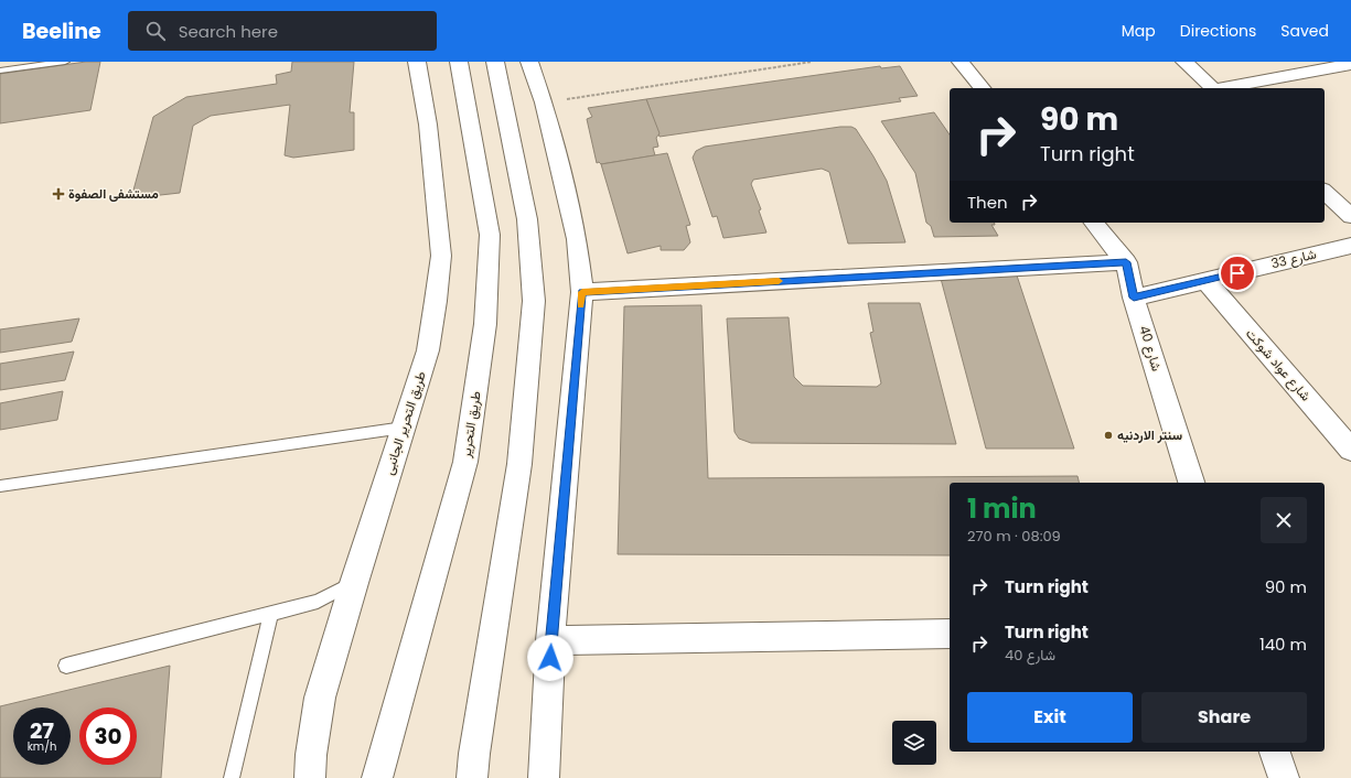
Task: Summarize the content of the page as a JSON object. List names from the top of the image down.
{
  "streets": {
    "street": [
      "شارع 33",
      "شارع 40",
      "شارع عواد شوكت",
      "طريق التحرير الجانبى",
      "طريق التحرير"
    ]
  },
  "crossings": [
    ["شارع 33", "شارع 40"],
    ["شارع 33", "شارع عواد شوكت"]
  ],
  "places": {
    "health": ["مستشفى الصفوة"],
    "other": ["سنتر الاردنيه"]
  },
  "page": {
    "header": "Beeline",
    "search": "Search here",
    "nav": ["Map", "Directions", "Saved"],
    "turn": ["90 m", "Turn right"],
    "then": "Then",
    "heading": ["1 min", "270 m · 08:09"],
    "list": [
      {
        "name": "Turn right",
        "value": "90 m"
      },
      {
        "name": "Turn right",
        "note": "شارع 40",
        "value": "140 m"
      }
    ],
    "buttons": ["Exit", "Share"],
    "speed": "27 km/h",
    "limit": "30"
  }
}
